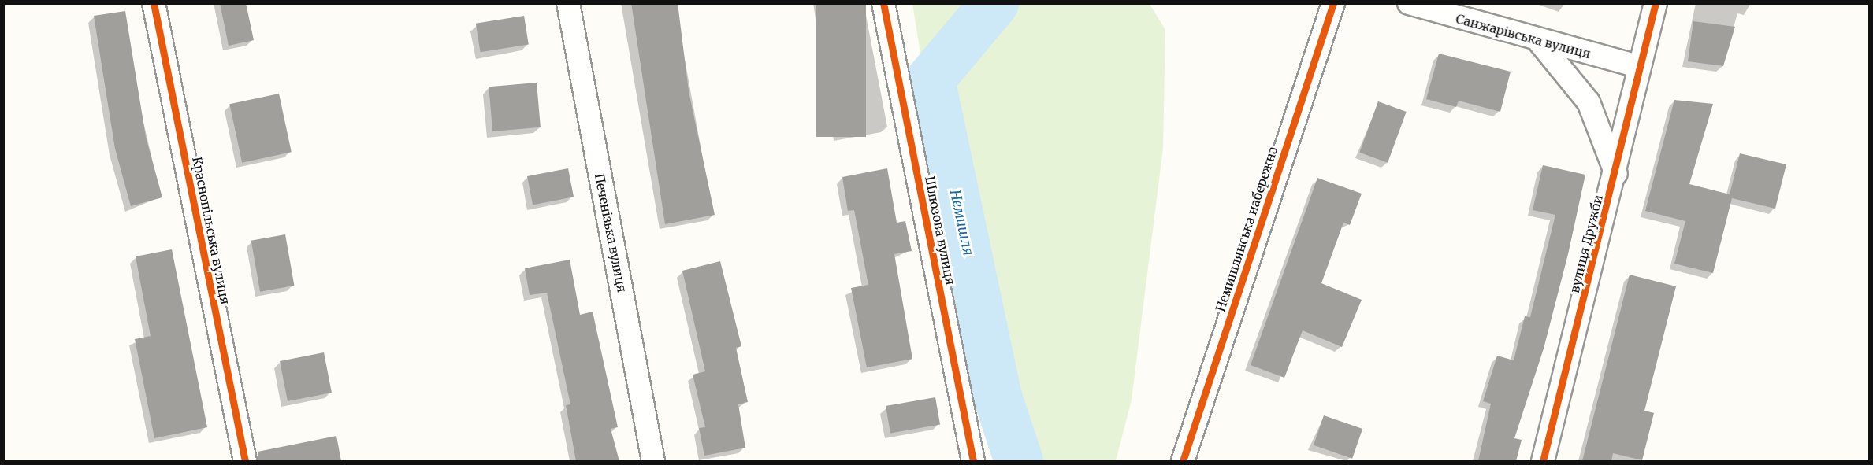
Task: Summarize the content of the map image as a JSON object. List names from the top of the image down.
{
  "streets": {
    "street": [
      "Санжарівська вулиця",
      "Немишлянська набережна",
      "Краснопільська вулиця",
      "Шлюзова вулиця",
      "Печенізька вулиця",
      "вулиця Дружби"
    ]
  },
  "crossings": [
    ["Санжарівська вулиця", "вулиця Дружби"]
  ],
  "water": ["Немишля"]
}
